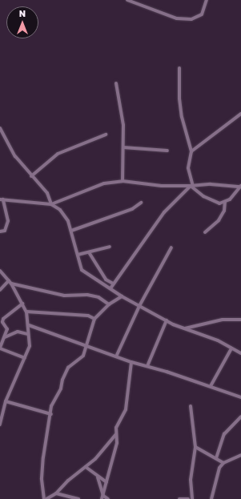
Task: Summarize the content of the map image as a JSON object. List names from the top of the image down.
{
  "north": "top"
}
